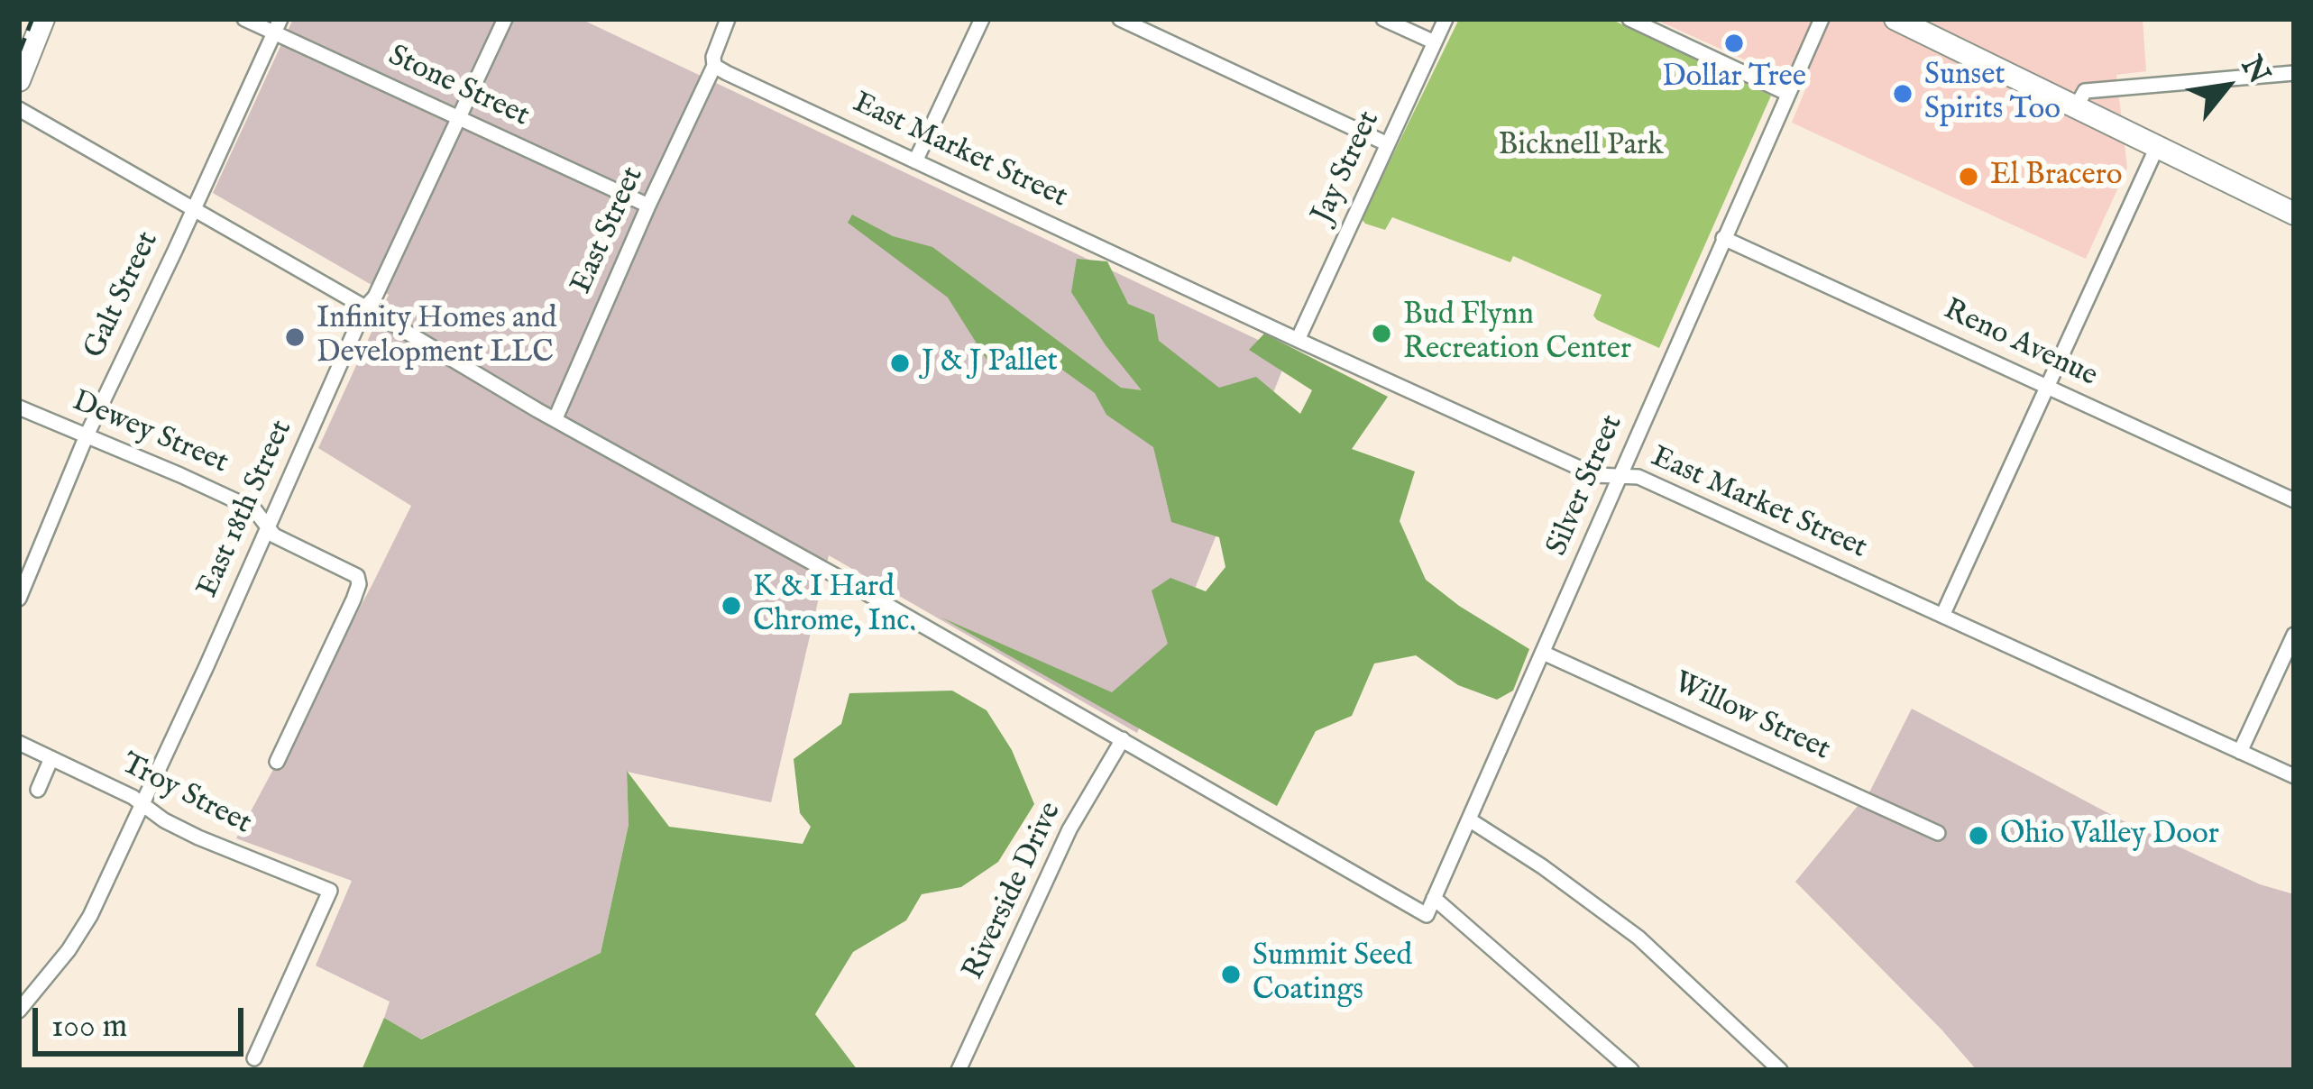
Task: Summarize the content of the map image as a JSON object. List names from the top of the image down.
{
  "streets": {
    "street": [
      "Stone Street",
      "East Market Street",
      "Jay Street",
      "East Street",
      "Galt Street",
      "Reno Avenue",
      "Dewey Street",
      "Silver Street",
      "East 18th Street",
      "Willow Street",
      "Troy Street",
      "Riverside Drive"
    ]
  },
  "crossings": [
    ["Stone Street", "East Street"],
    ["Stone Street", "Galt Street"],
    ["Stone Street", "East 18th Street"],
    ["East Market Street", "Jay Street"],
    ["East Market Street", "East Street"],
    ["East Market Street", "Silver Street"],
    ["Galt Street", "Dewey Street"],
    ["Reno Avenue", "Silver Street"],
    ["Dewey Street", "East 18th Street"],
    ["Silver Street", "Willow Street"],
    ["Silver Street", "Riverside Drive"],
    ["East 18th Street", "Troy Street"]
  ],
  "parks": ["Bicknell Park"],
  "places": [
    "Dollar Tree",
    "Sunset Spirits Too",
    "El Bracero",
    "Bud Flynn Recreation Center",
    "Infinity Homes and Development LLC",
    "J & J Pallet",
    "K & I Hard Chrome, Inc.",
    "Ohio Valley Door",
    "Summit Seed Coatings"
  ],
  "scale_bar": "100 m",
  "north": "top right"
}
